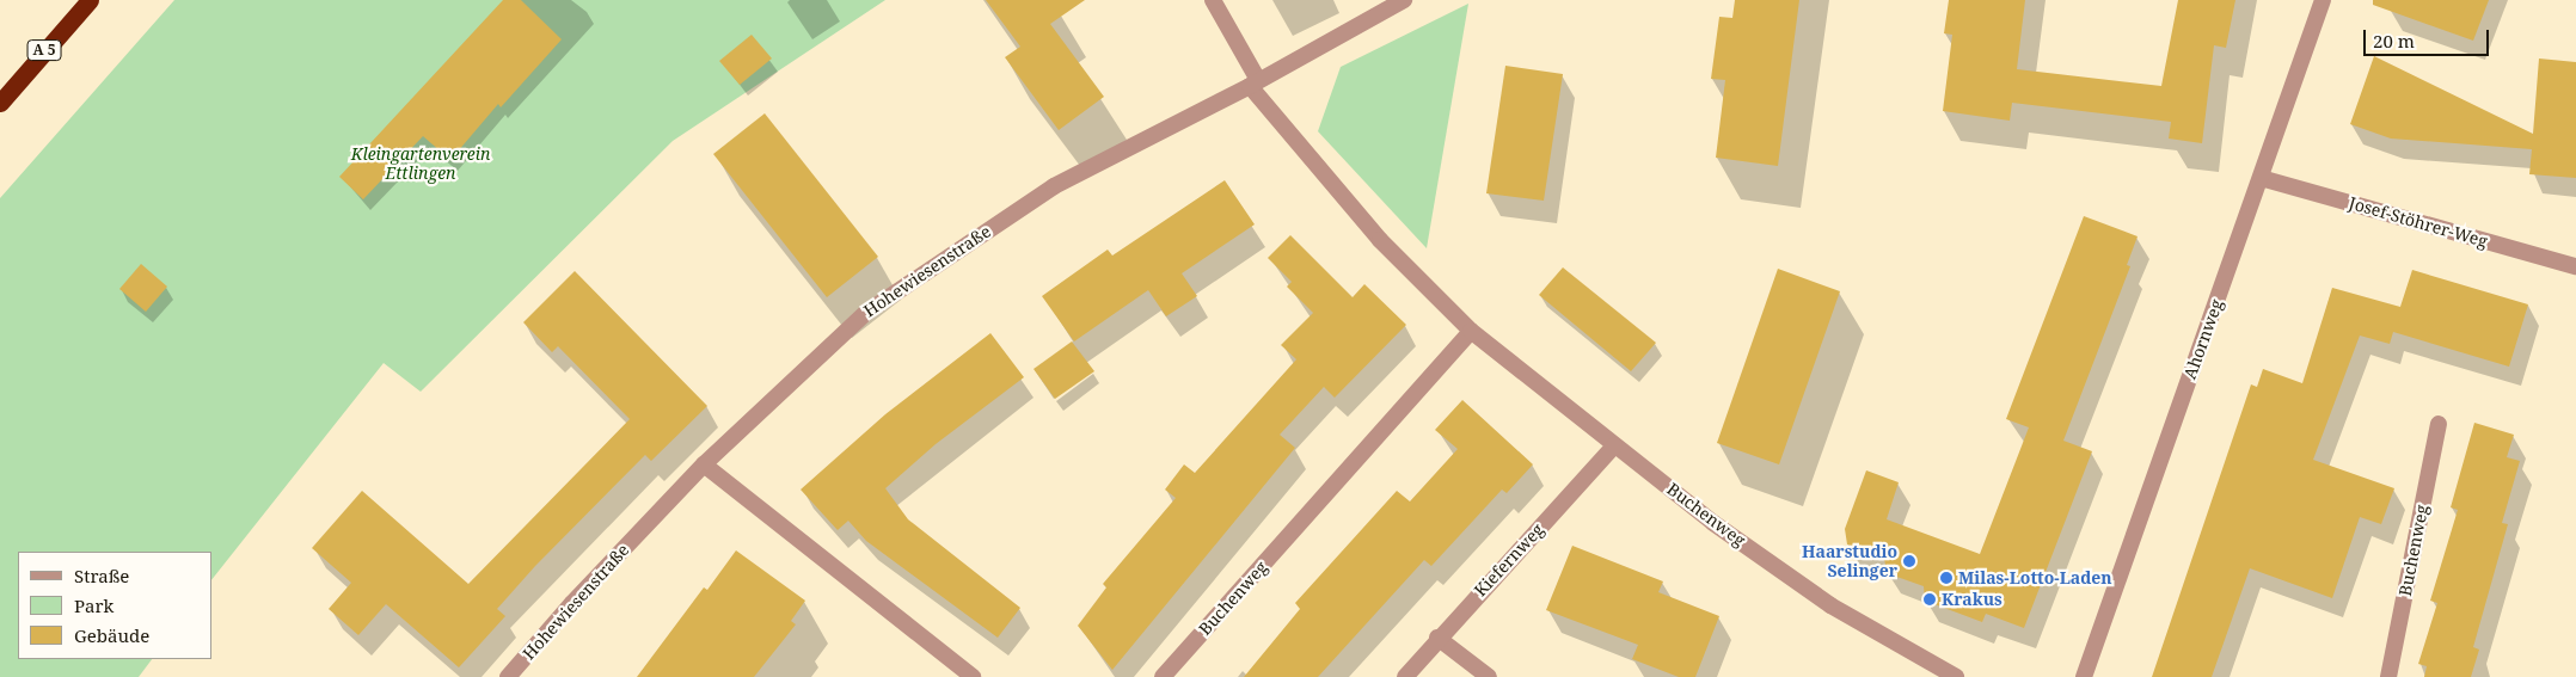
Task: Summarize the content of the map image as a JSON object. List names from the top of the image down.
{
  "streets": {
    "highway": ["A 5"],
    "street": [
      "Josef-Stöhrer-Weg",
      "Hohewiesenstraße",
      "Ahornweg",
      "Buchenweg",
      "Kiefernweg"
    ]
  },
  "crossings": [
    ["Josef-Stöhrer-Weg", "Ahornweg"],
    ["Hohewiesenstraße", "Buchenweg"],
    ["Buchenweg", "Kiefernweg"]
  ],
  "parks": ["Kleingartenverein Ettlingen"],
  "places": ["Haarstudio Selinger", "Milas-Lotto-Laden", "Krakus"],
  "legend": ["Straße", "Park", "Gebäude"],
  "scale_bar": "20 m"
}
